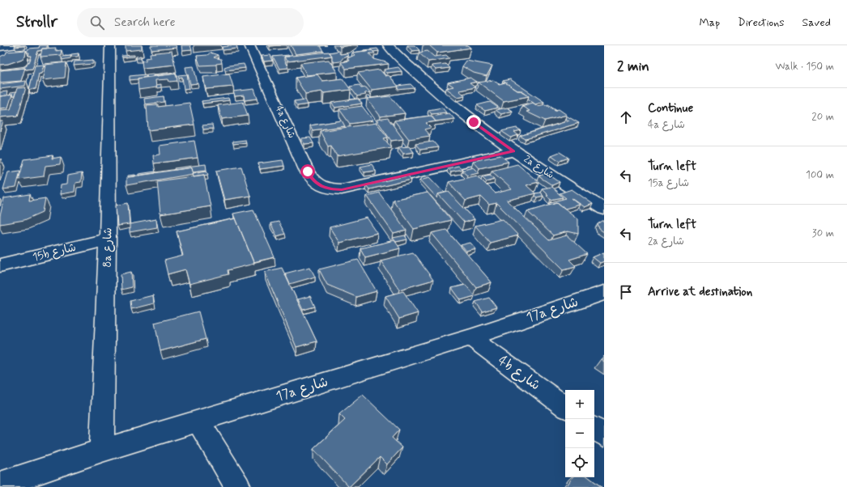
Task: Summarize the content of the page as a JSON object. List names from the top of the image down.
{
  "streets": {
    "street": [
      "4a شارع",
      "2a شارع",
      "8a شارع",
      "15b شارع",
      "17a شارع",
      "4b شارع"
    ]
  },
  "crossings": [
    ["4a شارع", "2a شارع"],
    ["8a شارع", "15b شارع"],
    ["8a شارع", "17a شارع"],
    ["17a شارع", "4b شارع"]
  ],
  "page": {
    "header": "Strollr",
    "search": "Search here",
    "nav": ["Map", "Directions", "Saved"],
    "heading": ["2 min", "Walk · 150 m"],
    "list": [
      ["Continue", "4a شارع", "20 m"],
      ["Turn left", "15a شارع", "100 m"],
      ["Turn left", "2a شارع", "30 m"],
      "Arrive at destination"
    ],
    "map_buttons": ["+", "−"]
  }
}
